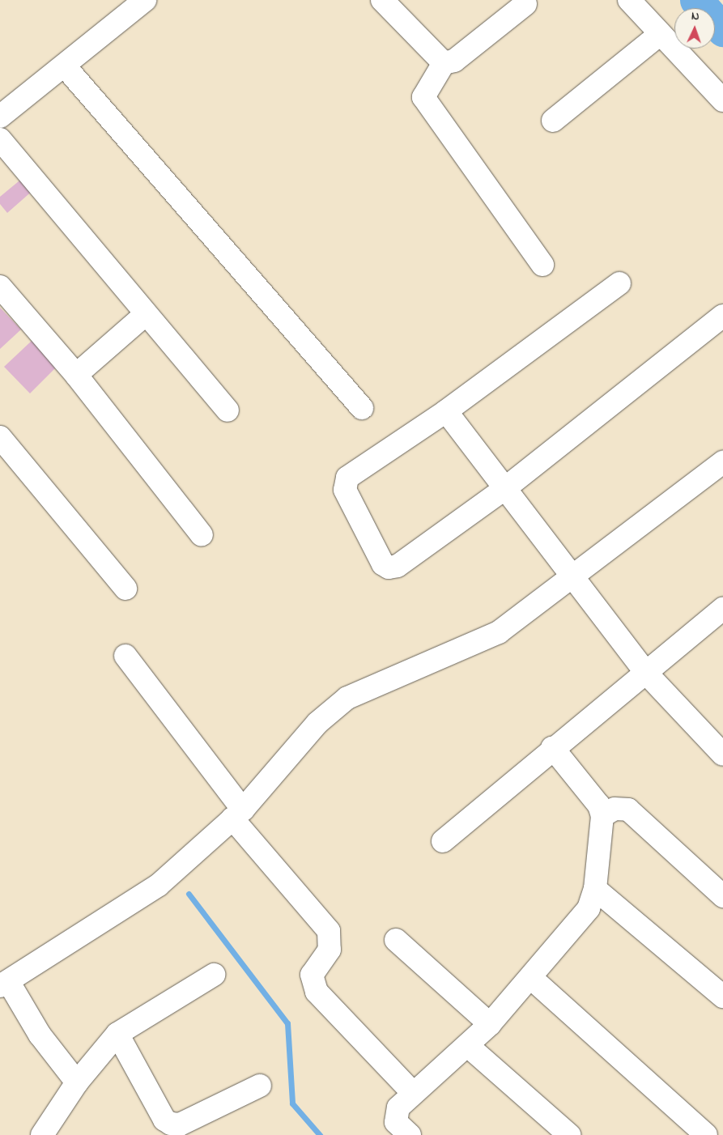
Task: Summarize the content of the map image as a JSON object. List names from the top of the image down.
{
  "north": "top"
}
